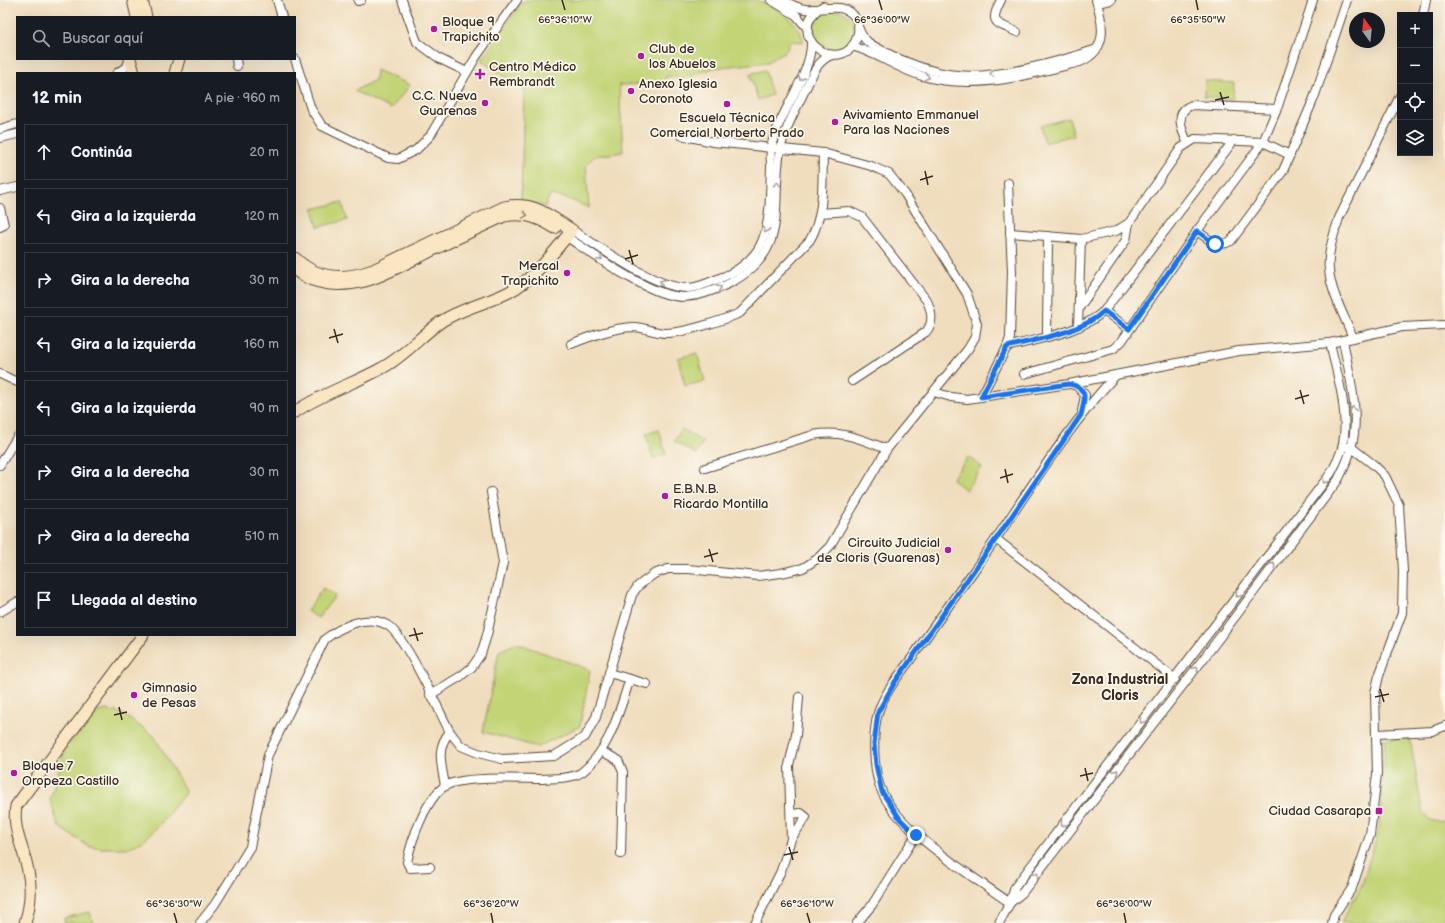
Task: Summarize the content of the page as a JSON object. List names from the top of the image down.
{
  "districts": ["Zona Industrial Cloris"],
  "places": {
    "other": [
      "Bloque 9 Trapichito",
      "Club de los Abuelos",
      "Anexo Iglesia Coronoto",
      "C.C. Nueva Guarenas",
      "Escuela Técnica Comercial Norberto Prado",
      "Avivamiento Emmanuel Para las Naciones",
      "Mercal Trapichito",
      "E.B.N.B. Ricardo Montilla",
      "Circuito Judicial de Cloris (Guarenas)",
      "Gimnasio de Pesas",
      "Bloque 7 Oropeza Castillo"
    ],
    "health": ["Centro Médico Rembrandt"],
    "transit": ["Ciudad Casarapa"]
  },
  "north": "top",
  "page": {
    "map_buttons": ["+", "−"],
    "search": "Buscar aquí",
    "heading": ["12 min", "A pie · 960 m"],
    "list": [
      ["Continúa", "20 m"],
      ["Gira a la izquierda", "120 m"],
      ["Gira a la derecha", "30 m"],
      ["Gira a la izquierda", "160 m"],
      ["Gira a la izquierda", "90 m"],
      ["Gira a la derecha", "30 m"],
      ["Gira a la derecha", "510 m"],
      "Llegada al destino"
    ]
  },
  "coordinates": [
    "66°36'10\"W",
    "66°36'00\"W",
    "66°35'50\"W",
    "66°36'30\"W",
    "66°36'20\"W"
  ]
}
